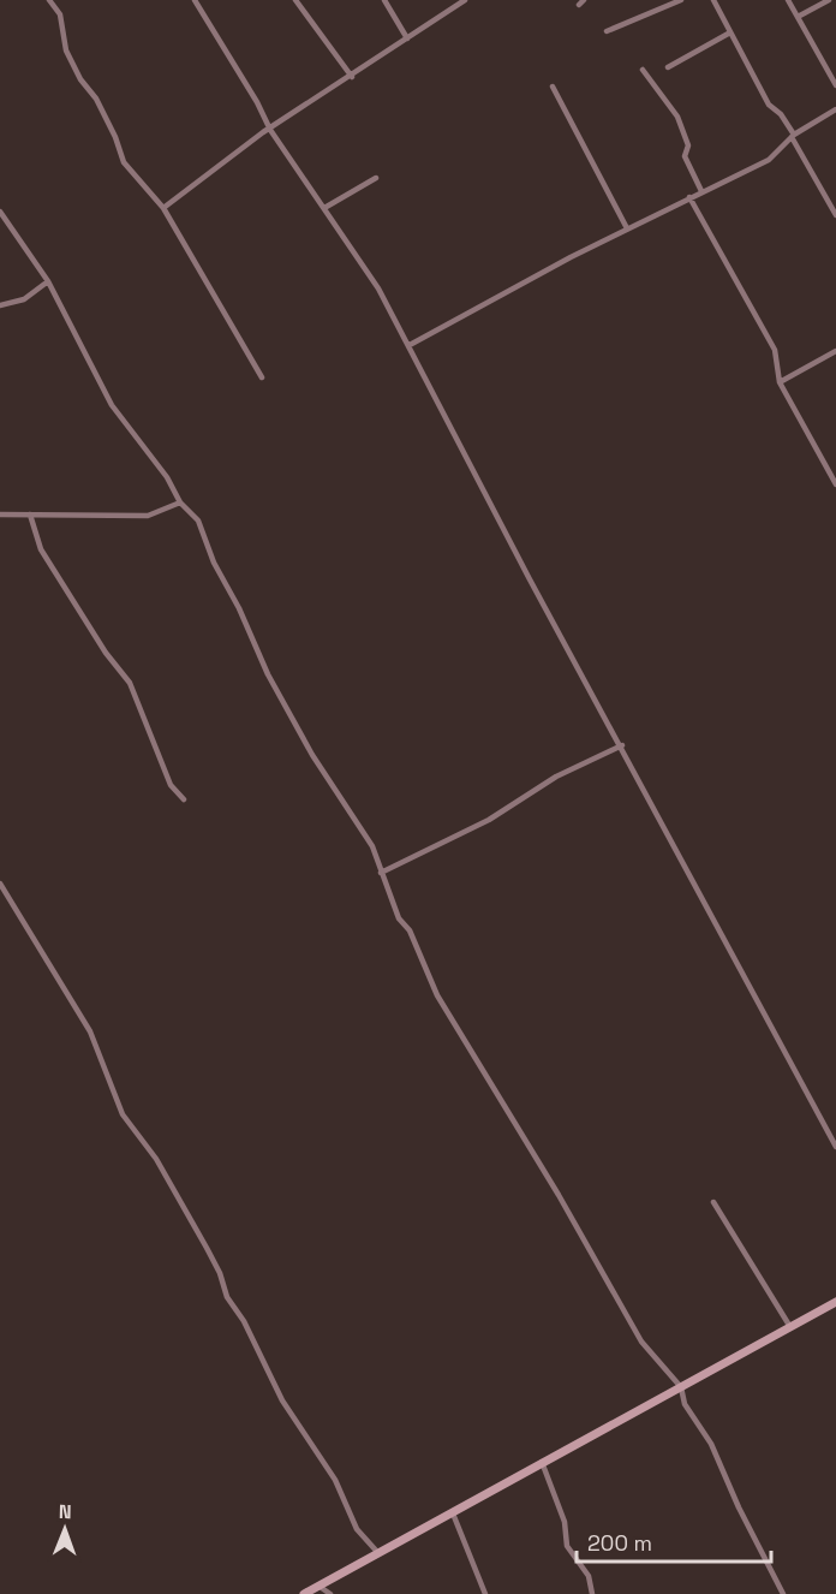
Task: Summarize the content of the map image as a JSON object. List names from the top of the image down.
{
  "scale_bar": "200 m",
  "north": "top"
}
